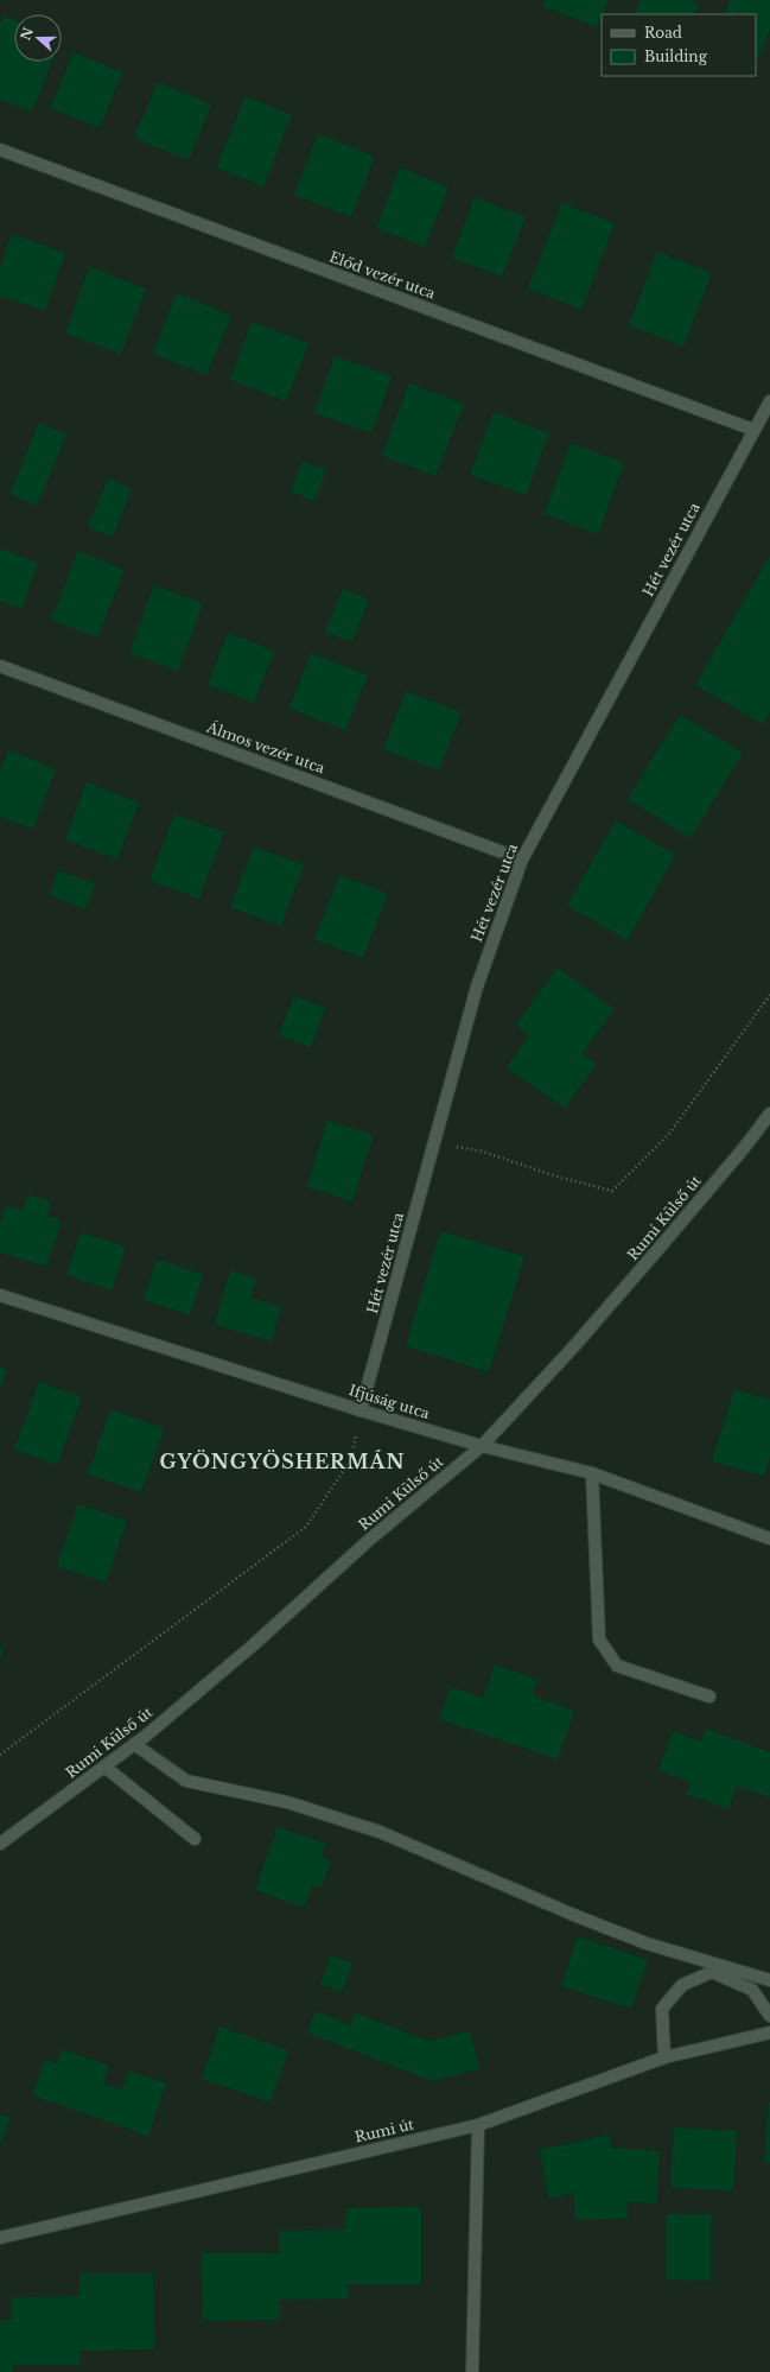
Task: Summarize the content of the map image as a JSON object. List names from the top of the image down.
{
  "streets": {
    "street": [
      "Előd vezér utca",
      "Hét vezér utca",
      "Álmos vezér utca",
      "Rumi Külső út",
      "Ifjúság utca",
      "Rumi út"
    ]
  },
  "crossings": [
    ["Előd vezér utca", "Hét vezér utca"],
    ["Hét vezér utca", "Álmos vezér utca"],
    ["Hét vezér utca", "Ifjúság utca"],
    ["Rumi Külső út", "Ifjúság utca"]
  ],
  "districts": ["GYÖNGYÖSHERMÁN"],
  "legend": ["Road", "Building"],
  "north": "left"
}
